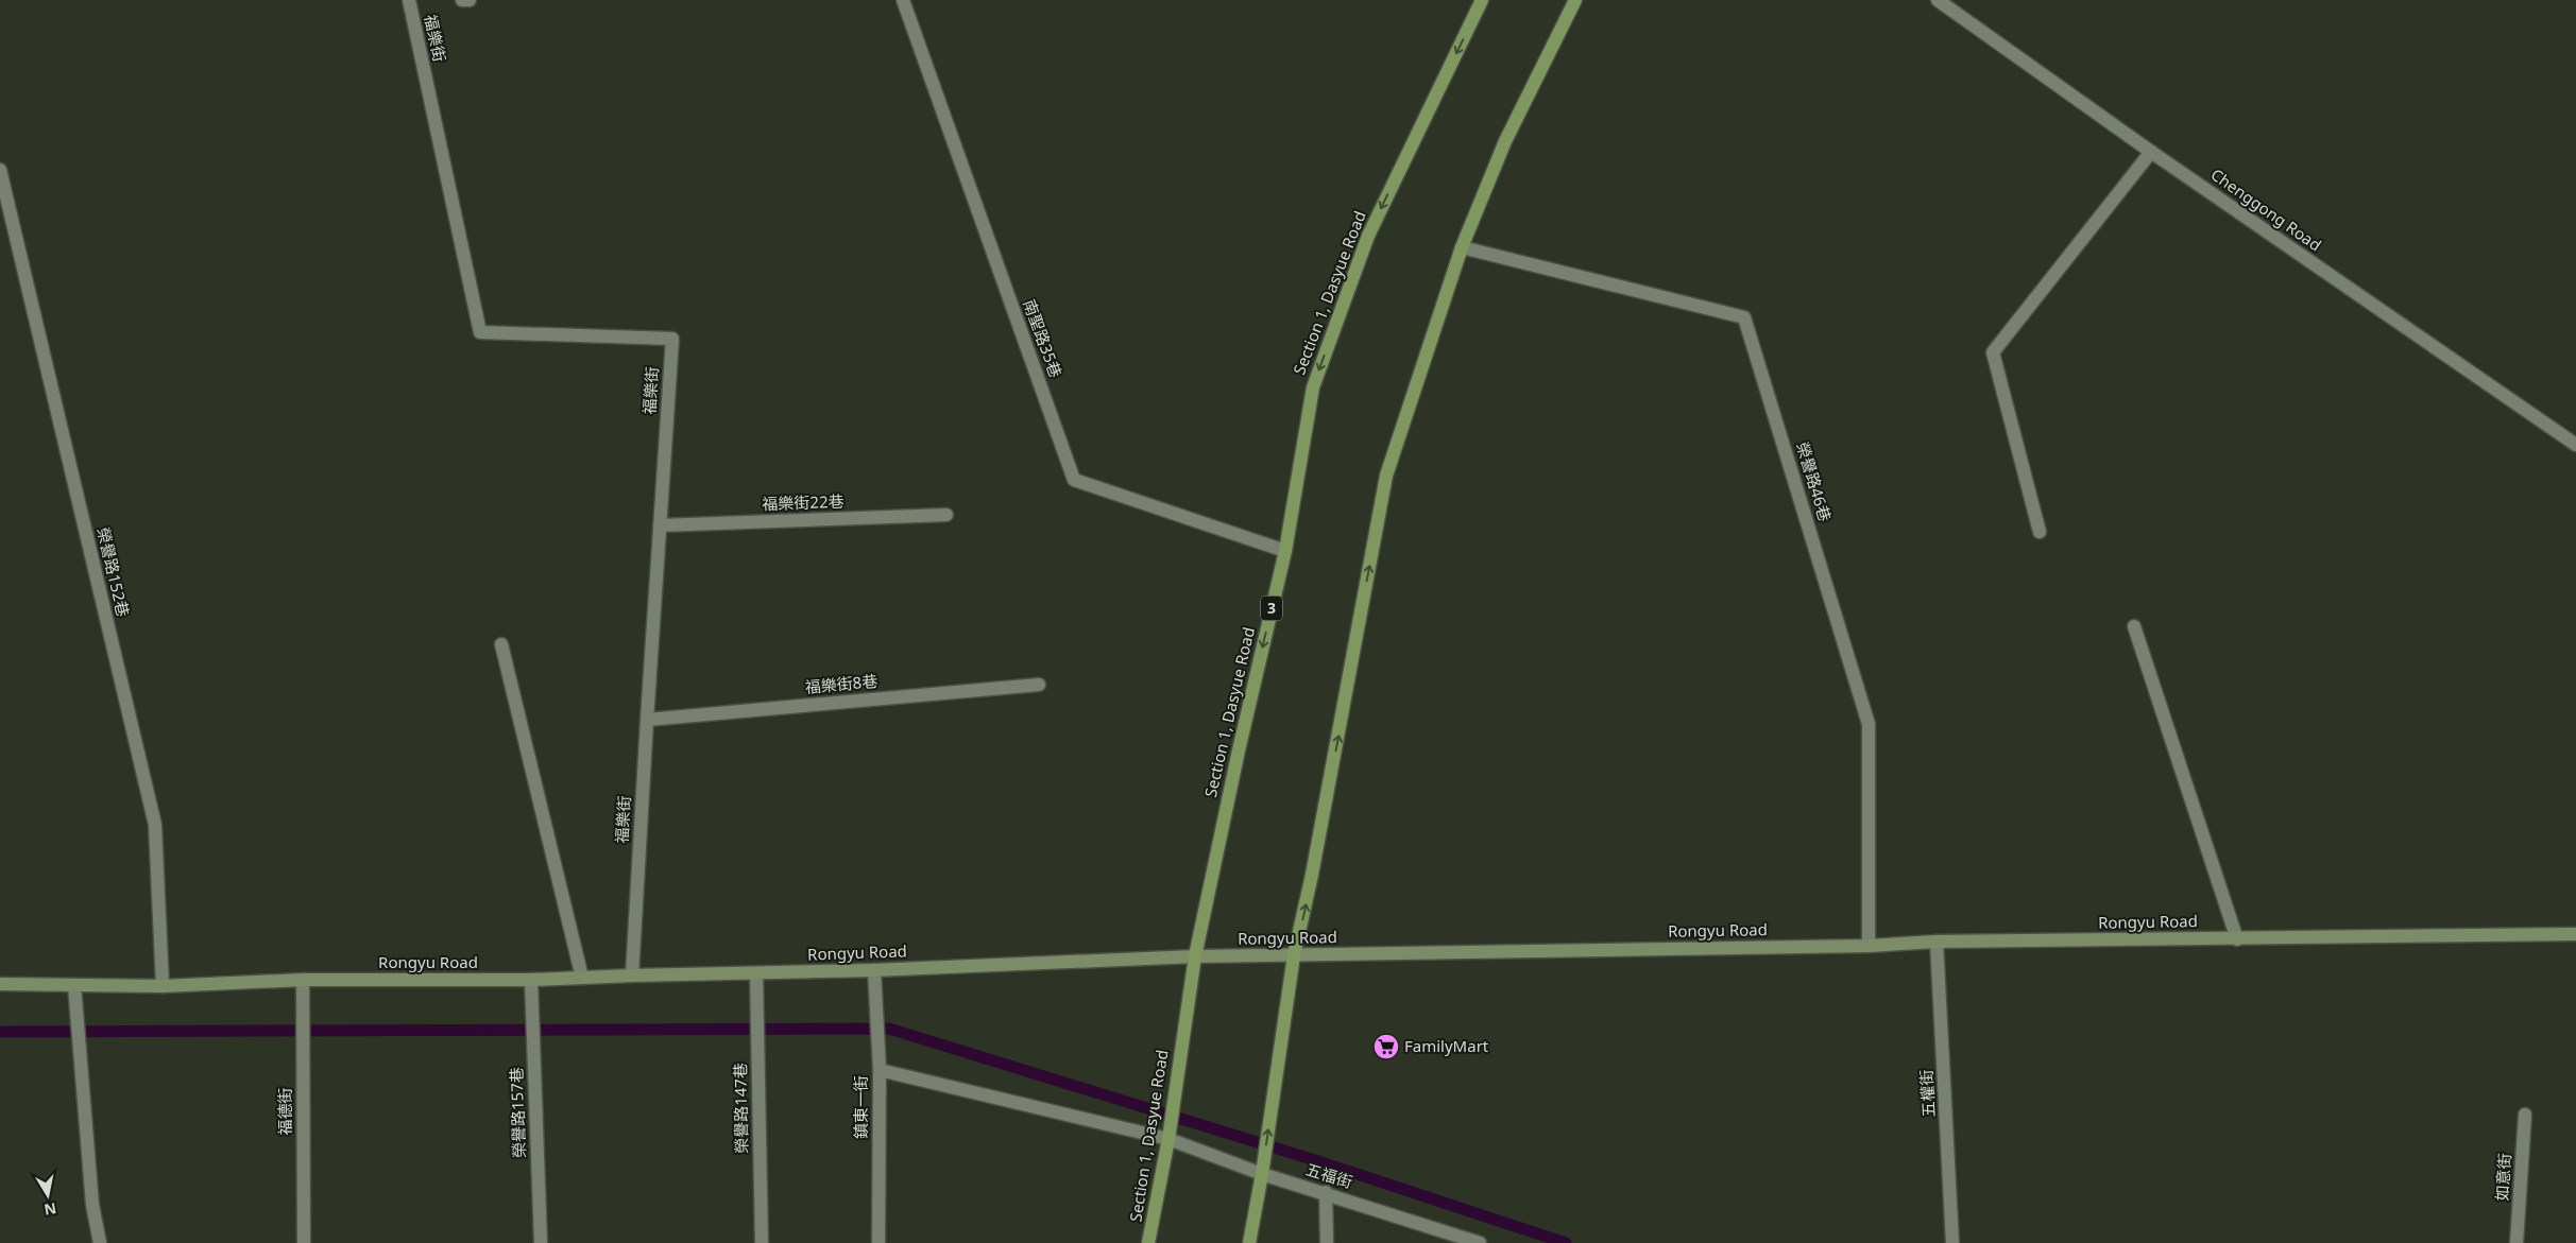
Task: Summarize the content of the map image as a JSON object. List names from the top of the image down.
{
  "streets": {
    "main road": ["Section 1, Dasyue Road", "3"],
    "street": [
      "福樂街",
      "Chenggong Road",
      "南聖路35巷",
      "榮譽路46巷",
      "福樂街22巷",
      "榮譽路152巷",
      "福樂街8巷",
      "Rongyu Road",
      "五權街",
      "鎮東一街",
      "榮譽路147巷",
      "福德街",
      "榮譽路157巷",
      "五福街",
      "如意街"
    ]
  },
  "crossings": [
    ["福樂街", "福樂街22巷"],
    ["福樂街", "福樂街8巷"],
    ["福樂街", "Rongyu Road"],
    ["Section 1, Dasyue Road", "南聖路35巷"],
    ["Section 1, Dasyue Road", "Rongyu Road"],
    ["Section 1, Dasyue Road", "五福街"],
    ["榮譽路46巷", "Rongyu Road"],
    ["榮譽路152巷", "Rongyu Road"],
    ["Rongyu Road", "五權街"],
    ["Rongyu Road", "鎮東一街"],
    ["Rongyu Road", "榮譽路147巷"],
    ["Rongyu Road", "福德街"],
    ["Rongyu Road", "榮譽路157巷"],
    ["鎮東一街", "五福街"]
  ],
  "places": {
    "supermarket": ["FamilyMart"]
  },
  "north": "bottom"
}
